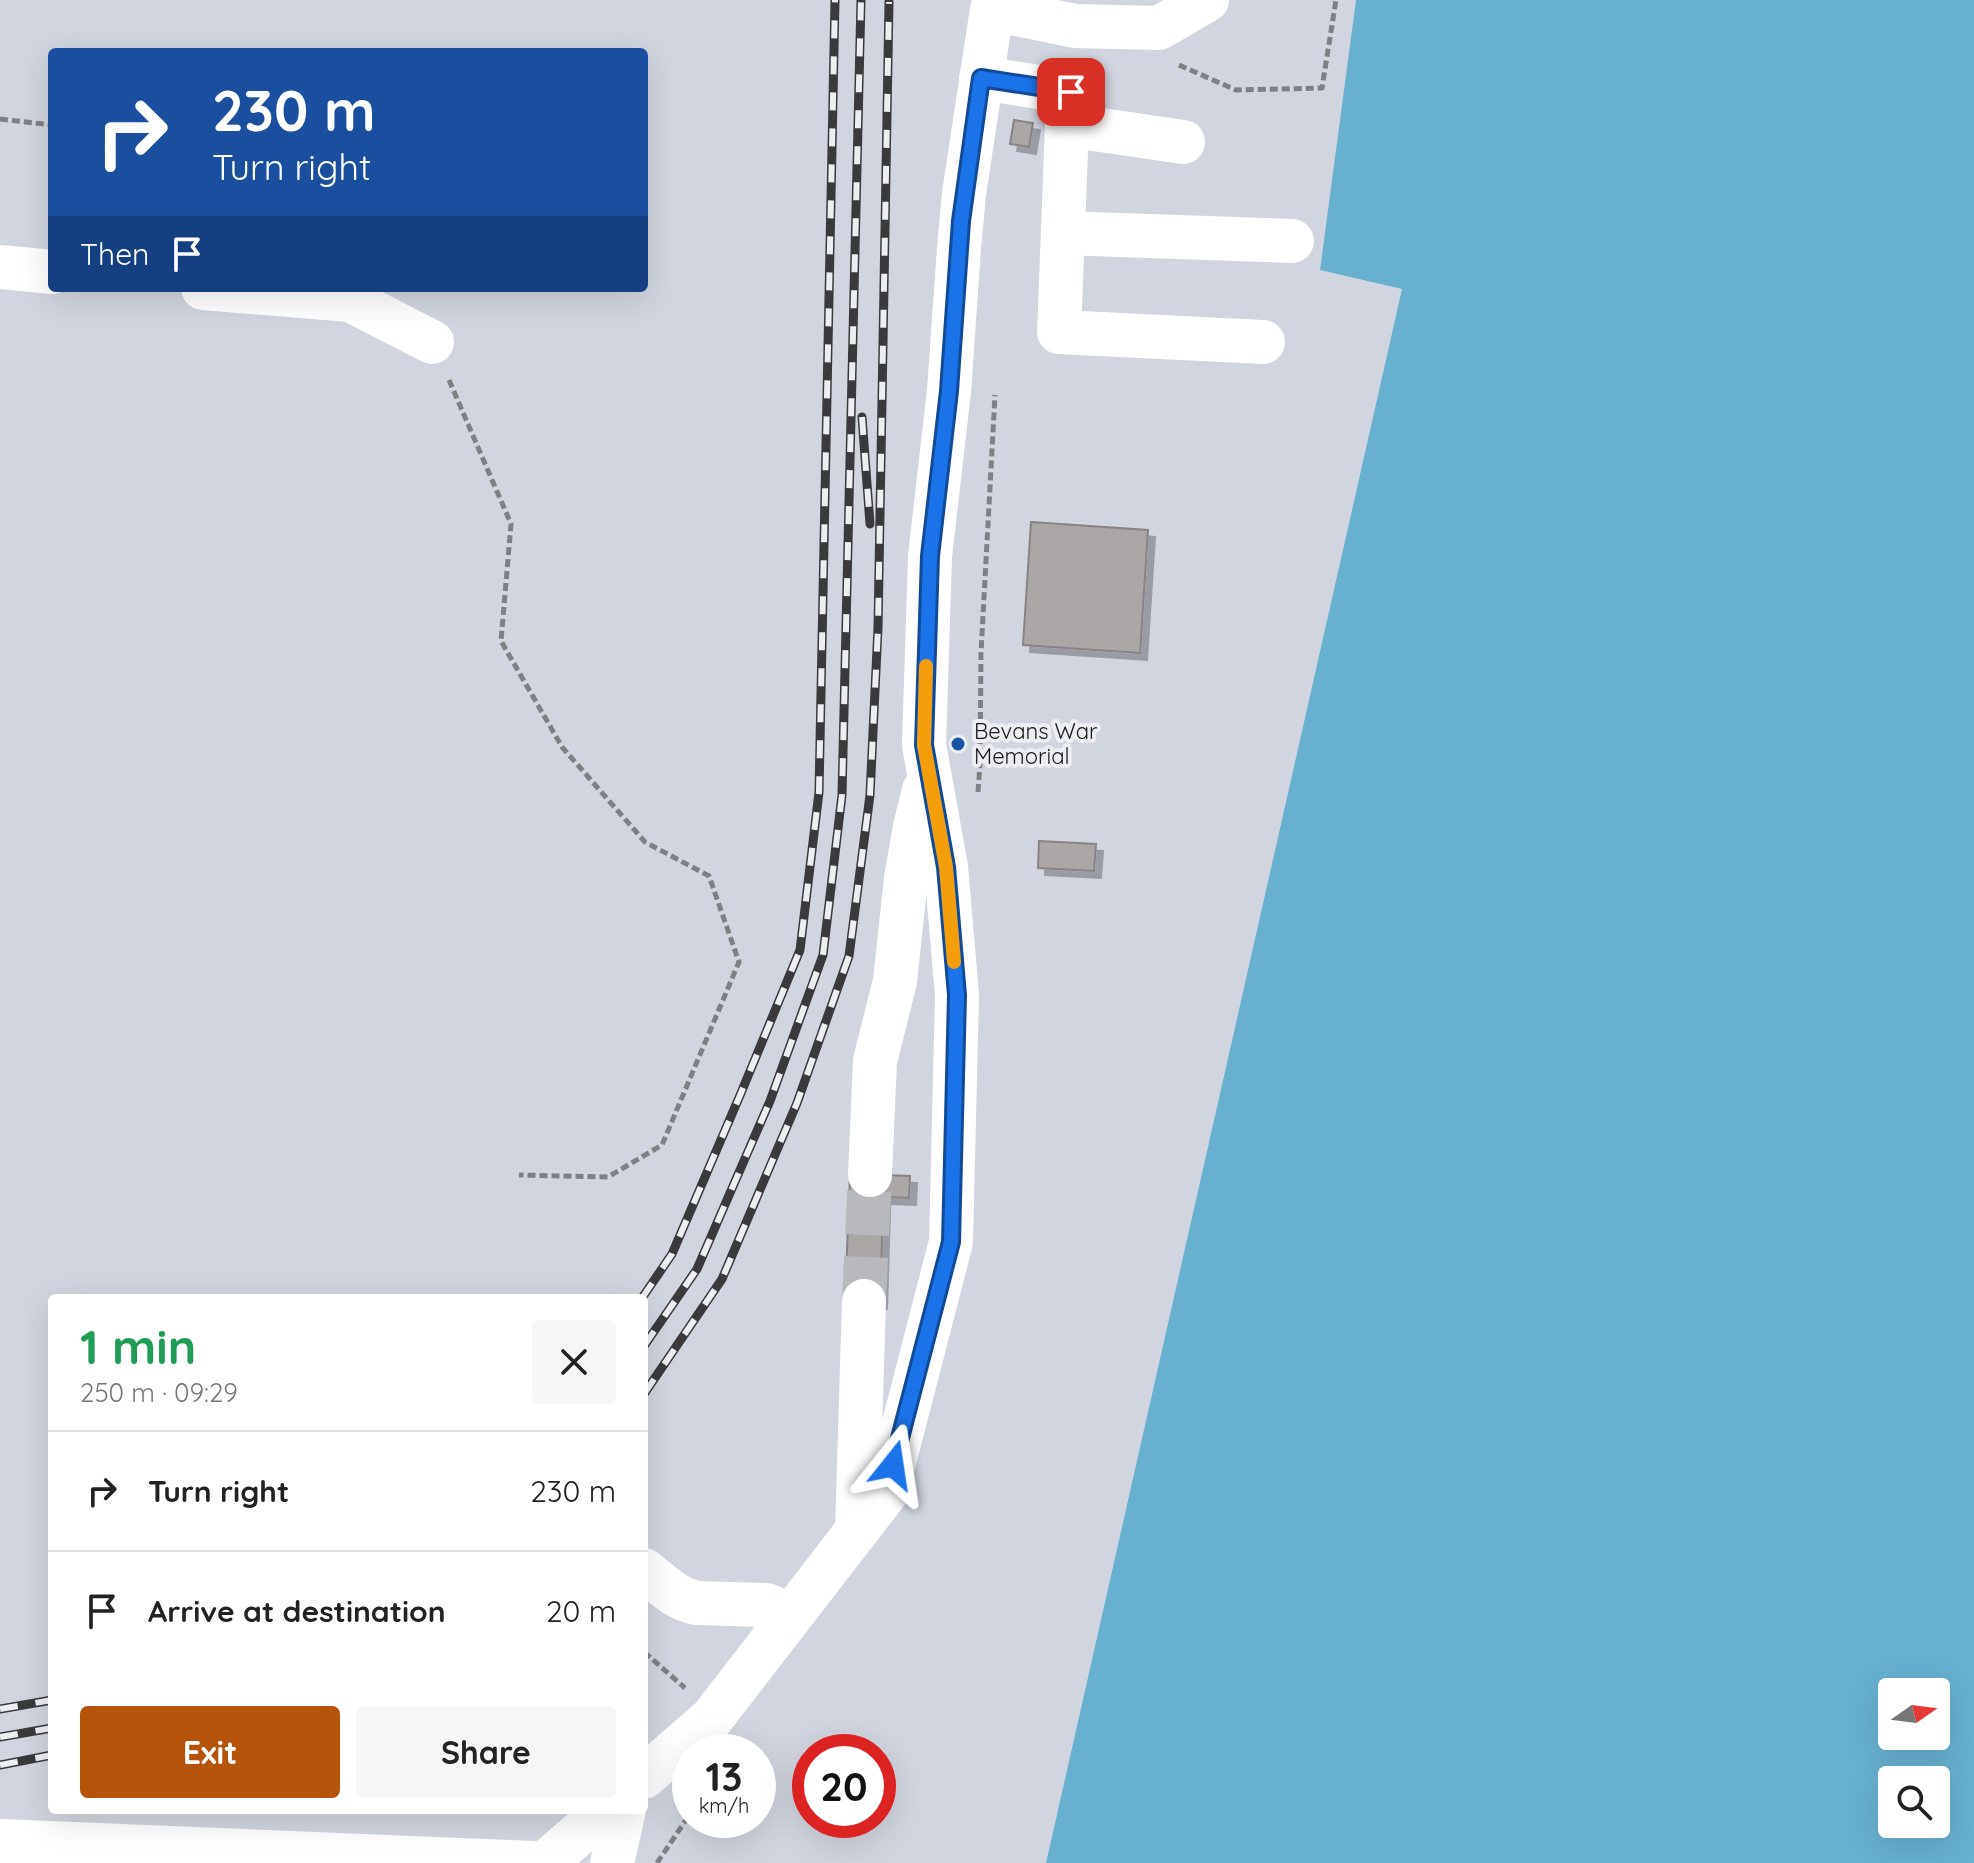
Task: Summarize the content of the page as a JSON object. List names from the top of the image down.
{
  "places": ["Bevans War Memorial"],
  "north": "right",
  "page": {
    "turn": ["230 m", "Turn right"],
    "then": "Then",
    "heading": ["1 min", "250 m · 09:29"],
    "list": [
      {
        "name": "Turn right",
        "value": "230 m"
      },
      {
        "name": "Arrive at destination",
        "value": "20 m"
      }
    ],
    "buttons": ["Exit", "Share"],
    "speed": "13 km/h",
    "limit": "20"
  }
}
